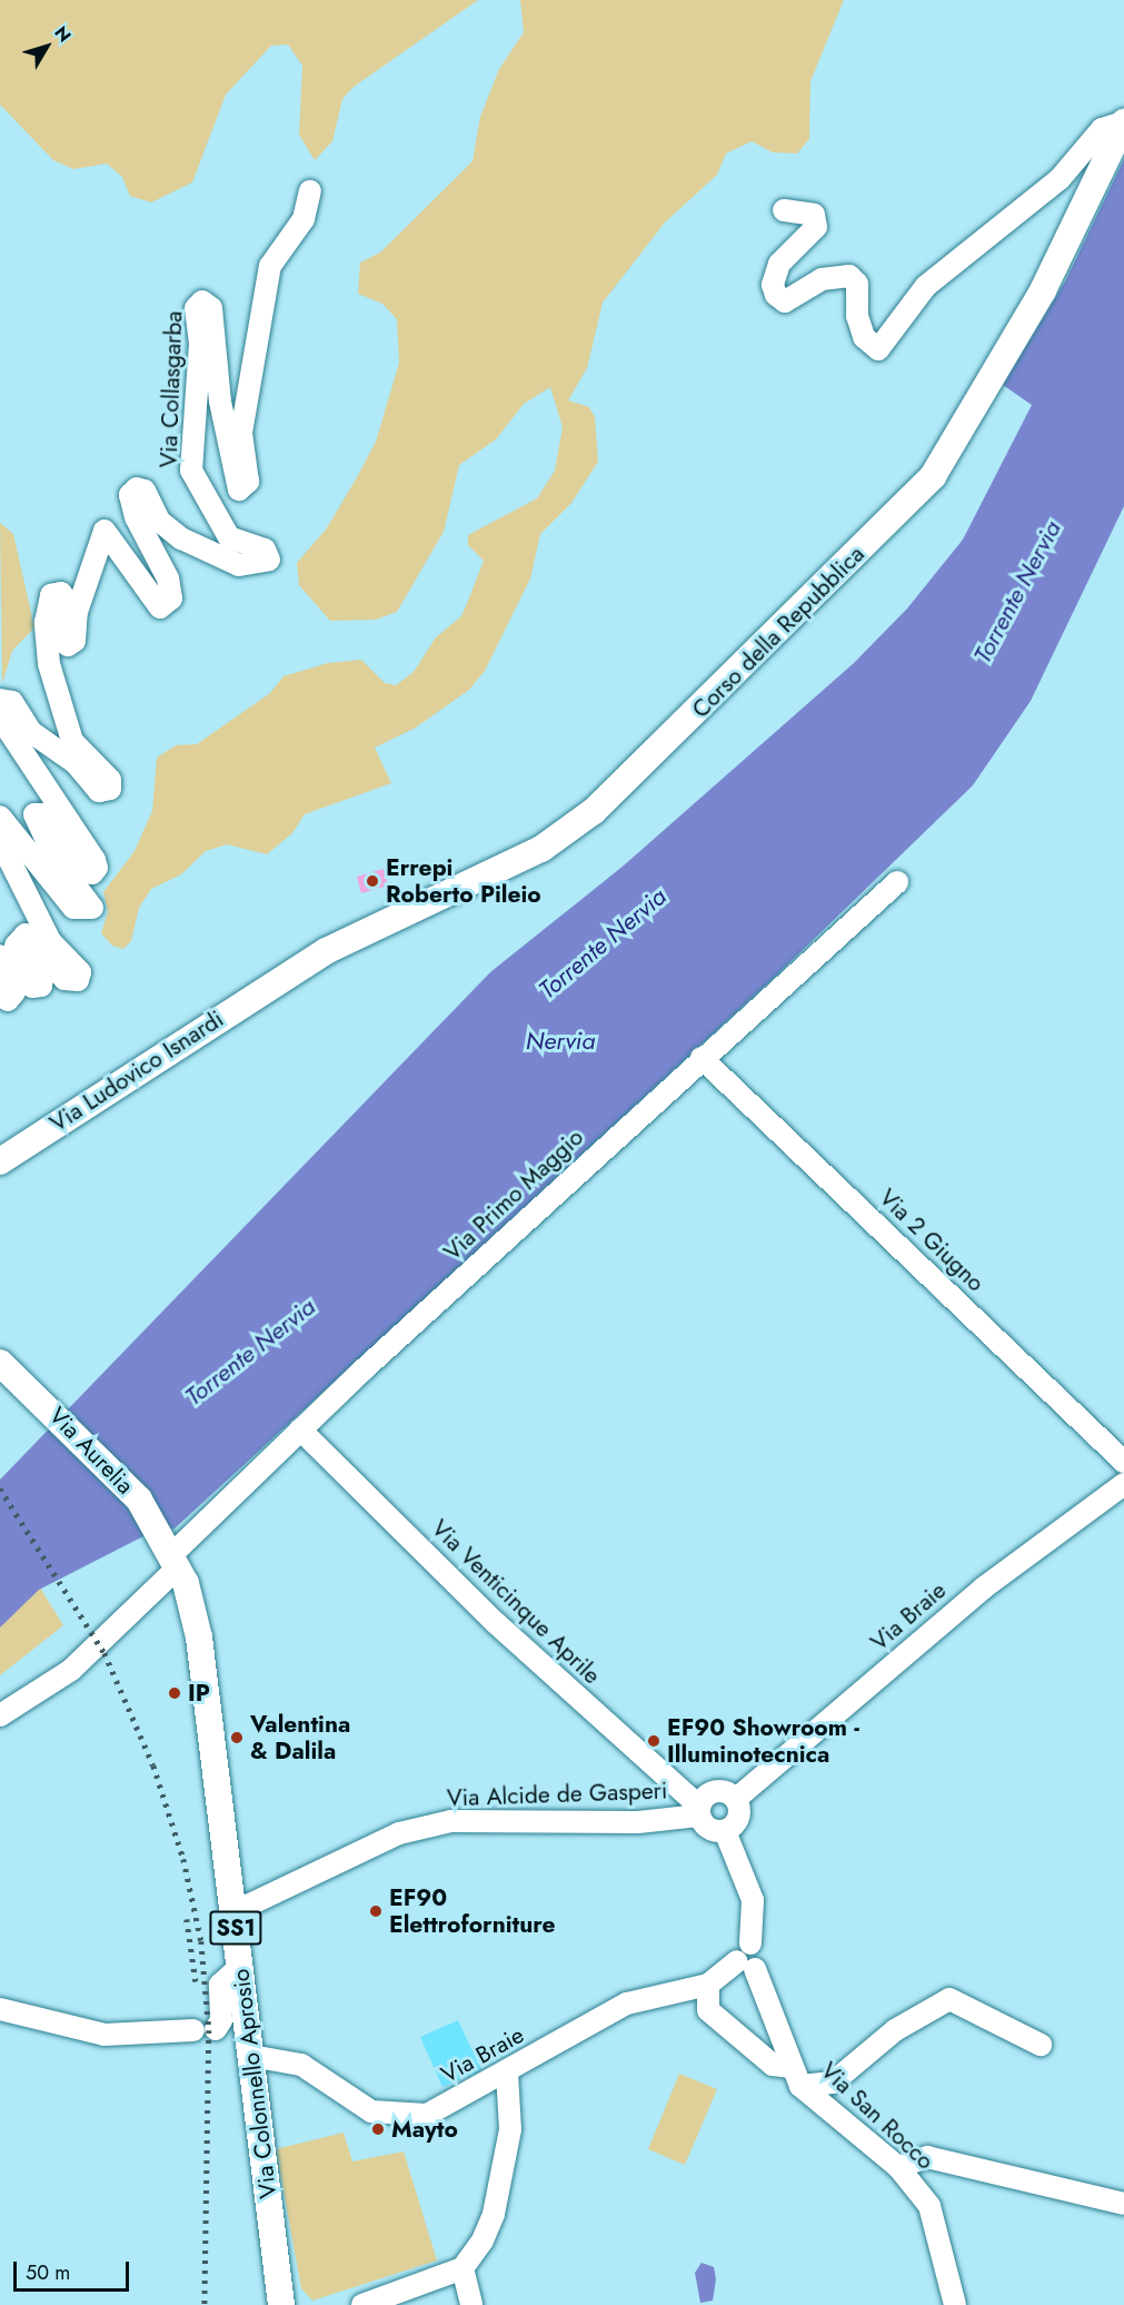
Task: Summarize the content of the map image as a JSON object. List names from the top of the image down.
{
  "streets": {
    "main road": [
      "Corso della Repubblica",
      "Via Ludovico Isnardi",
      "Via Aurelia",
      "SS1",
      "Via Colonnello Aprosio"
    ],
    "street": [
      "Via Collasgarba",
      "Via Primo Maggio",
      "Via 2 Giugno",
      "Via Venticinque Aprile",
      "Via Braie",
      "Via Alcide de Gasperi",
      "Via San Rocco"
    ]
  },
  "crossings": [
    ["Corso della Repubblica", "Via Ludovico Isnardi"],
    ["Via Primo Maggio", "Via 2 Giugno"],
    ["Via Primo Maggio", "Via Aurelia"],
    ["Via Primo Maggio", "Via Venticinque Aprile"],
    ["Via Primo Maggio", "Via Colonnello Aprosio"],
    ["Via Aurelia", "Via Colonnello Aprosio"],
    ["Via Venticinque Aprile", "Via Braie"],
    ["Via Venticinque Aprile", "Via Alcide de Gasperi"],
    ["Via Braie", "Via Alcide de Gasperi"],
    ["Via Braie", "Via Colonnello Aprosio"],
    ["Via Braie", "Via San Rocco"],
    ["Via Alcide de Gasperi", "Via Colonnello Aprosio"]
  ],
  "water": ["Torrente Nervia", "Nervia"],
  "places": [
    "Errepi Roberto Pileio",
    "IP",
    "Valentina & Dalila",
    "EF90 Showroom - Illuminotecnica",
    "EF90 Elettroforniture",
    "Mayto"
  ],
  "scale_bar": "50 m",
  "north": "top right"
}
